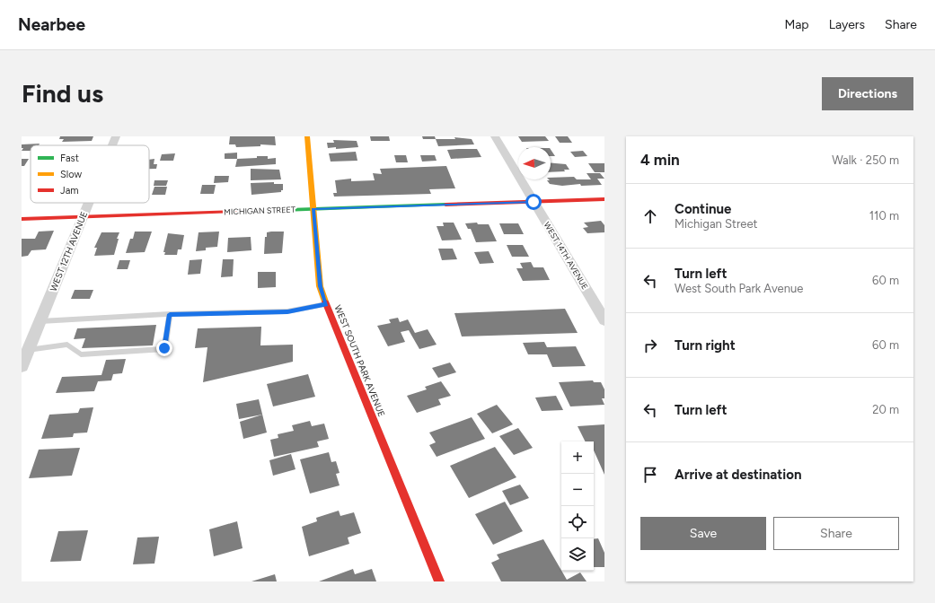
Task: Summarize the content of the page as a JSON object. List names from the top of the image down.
{
  "streets": {
    "street": [
      "MICHIGAN STREET",
      "WEST 12TH AVENUE",
      "WEST 14TH AVENUE",
      "WEST SOUTH PARK AVENUE"
    ]
  },
  "crossings": [
    ["MICHIGAN STREET", "WEST 12TH AVENUE"],
    ["MICHIGAN STREET", "WEST 14TH AVENUE"],
    ["MICHIGAN STREET", "WEST SOUTH PARK AVENUE"]
  ],
  "legend": ["Fast", "Slow", "Jam"],
  "north": "left",
  "page": {
    "header": "Nearbee",
    "nav": ["Map", "Layers", "Share"],
    "buttons": [
      "Directions",
      ["Save", "Share"]
    ],
    "title": "Find us",
    "heading": ["4 min", "Walk · 250 m"],
    "list": [
      ["Continue", "Michigan Street", "110 m"],
      ["Turn left", "West South Park Avenue", "60 m"],
      ["Turn right", "60 m"],
      ["Turn left", "20 m"],
      "Arrive at destination"
    ],
    "map_buttons": ["+", "−"]
  }
}
